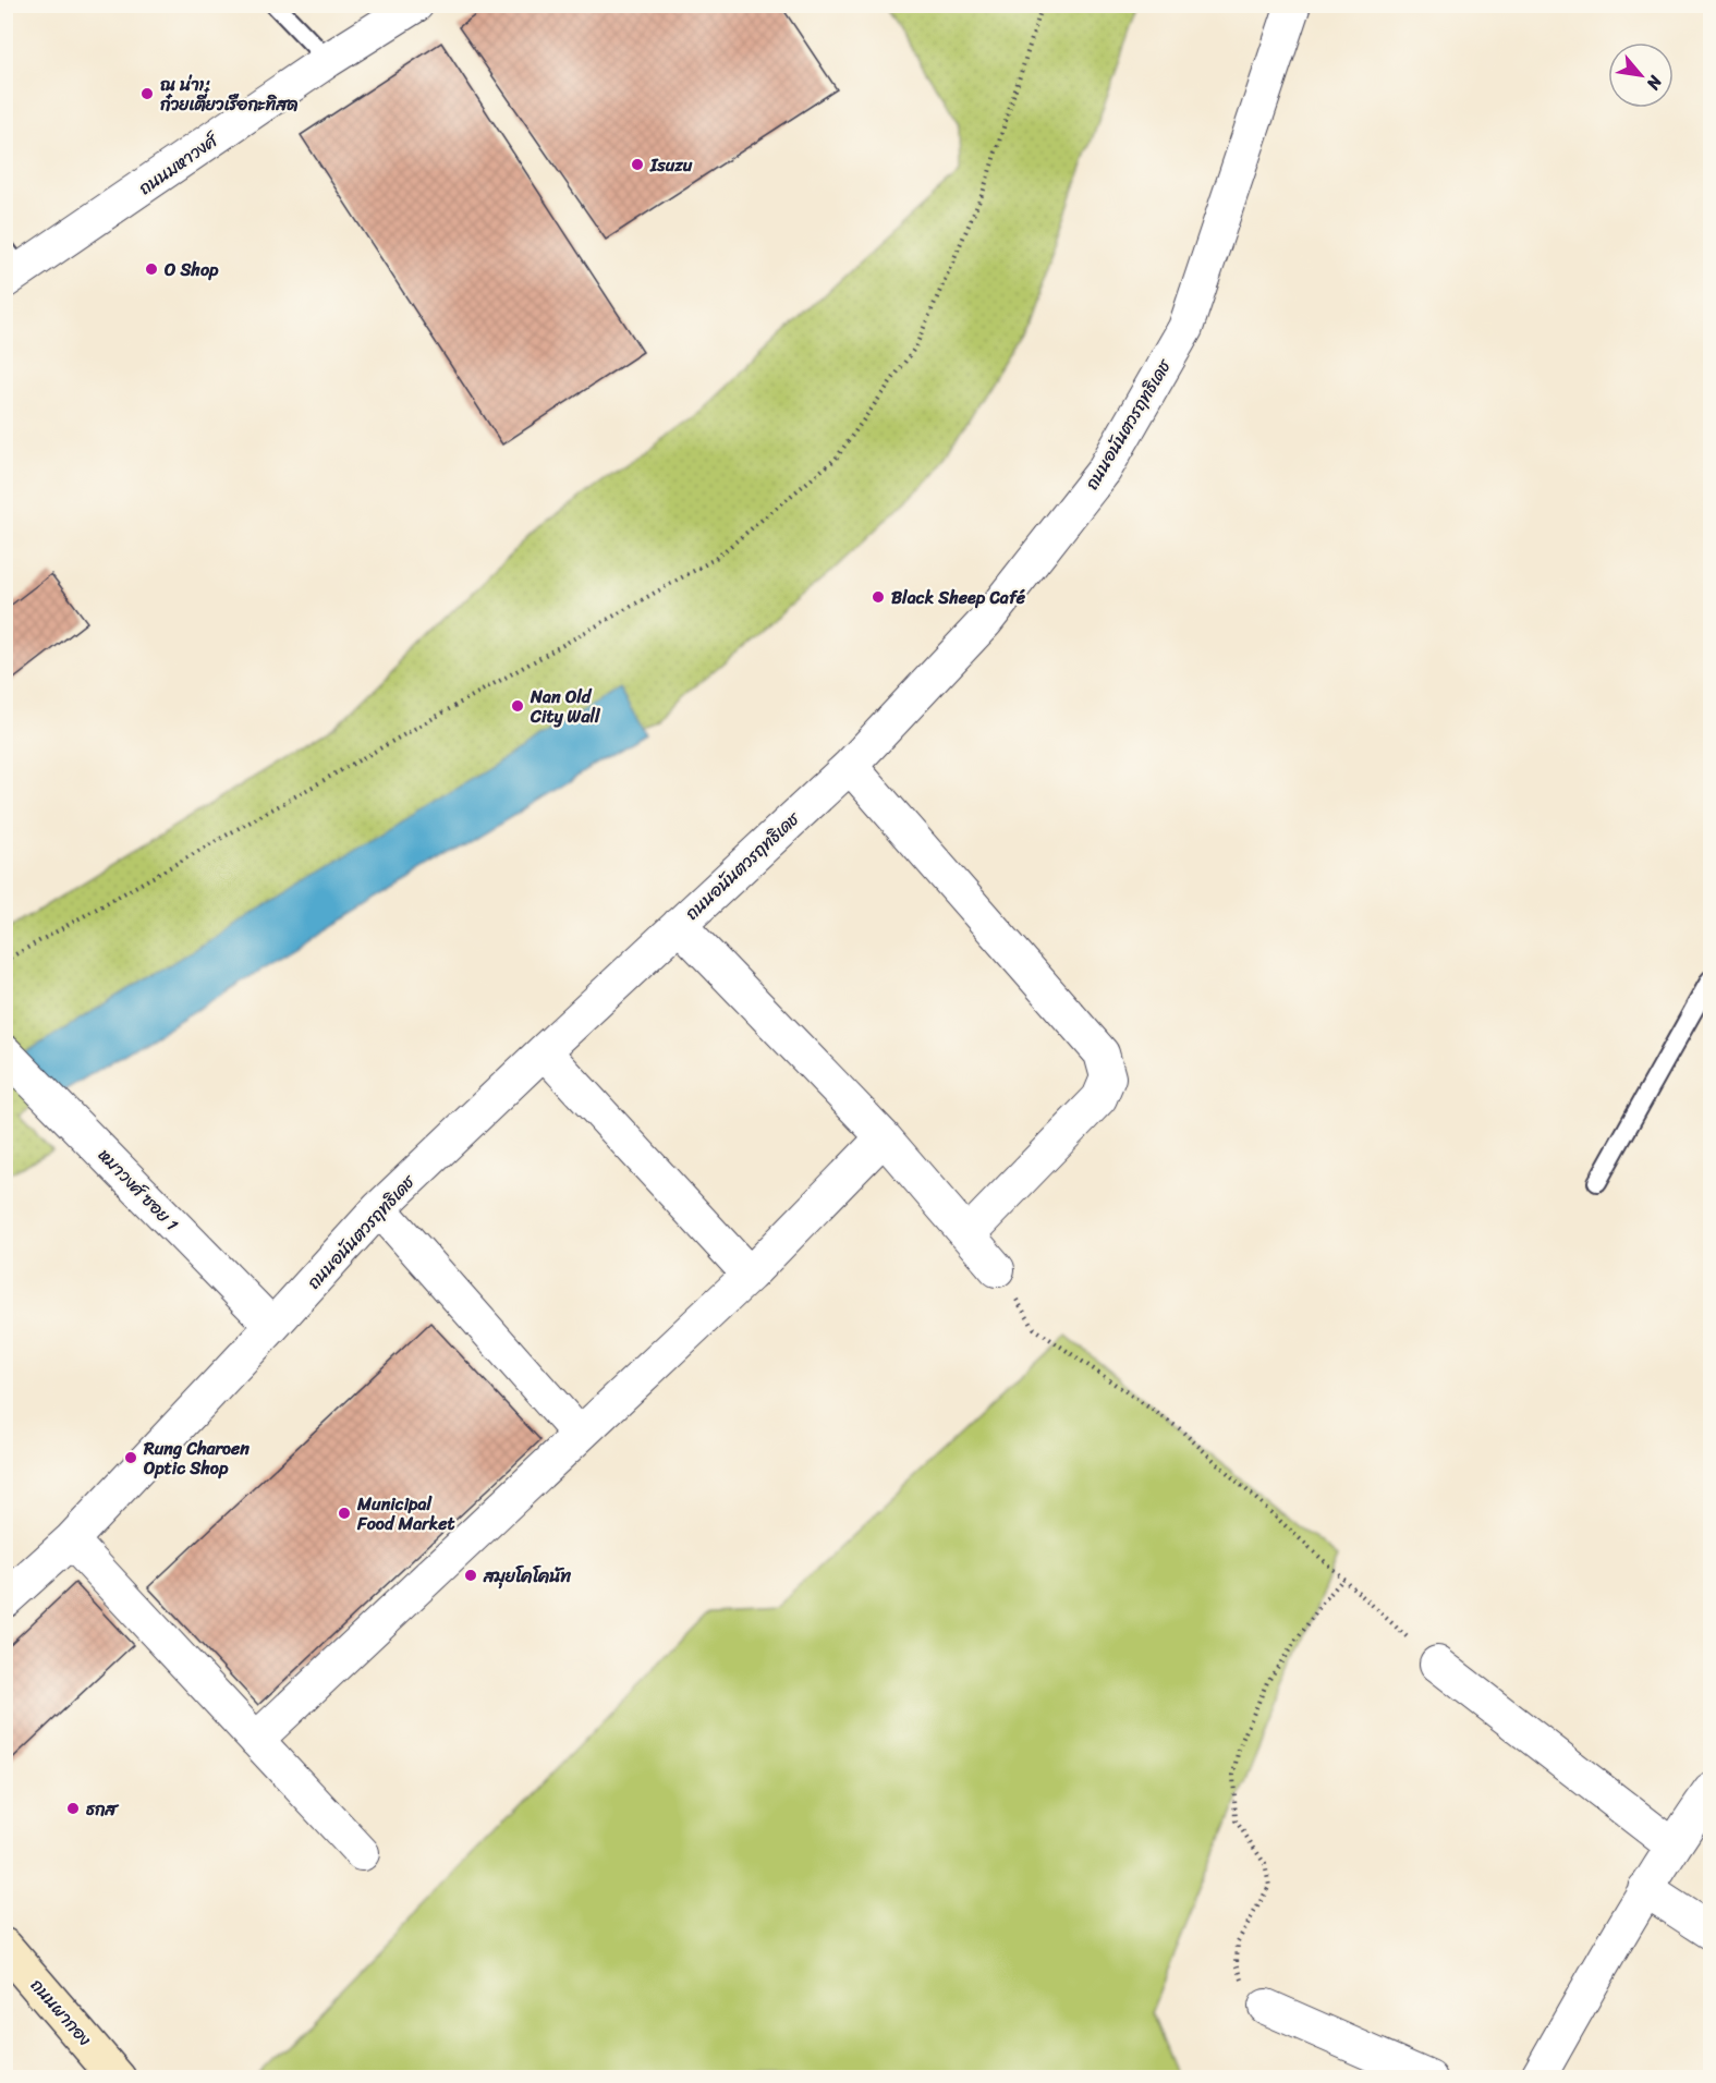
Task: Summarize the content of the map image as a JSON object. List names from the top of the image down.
{
  "streets": {
    "main road": ["ถนนผากอง"],
    "street": ["ถนนมหาวงศ์", "ถนนอนันตวรฤทธิเดช", "หมาวงศ์ ซอย 1"]
  },
  "crossings": [
    ["ถนนอนันตวรฤทธิเดช", "หมาวงศ์ ซอย 1"]
  ],
  "places": [
    "ณ น่าน ก๋วยเตี๋ยวเรือกะทิสด",
    "Isuzu",
    "O Shop",
    "Black Sheep Café",
    "Nan Old City Wall",
    "Rung Charoen Optic Shop",
    "Municipal Food Market",
    "สมุยโคโคนัท",
    "ธกส"
  ],
  "north": "bottom right"
}
